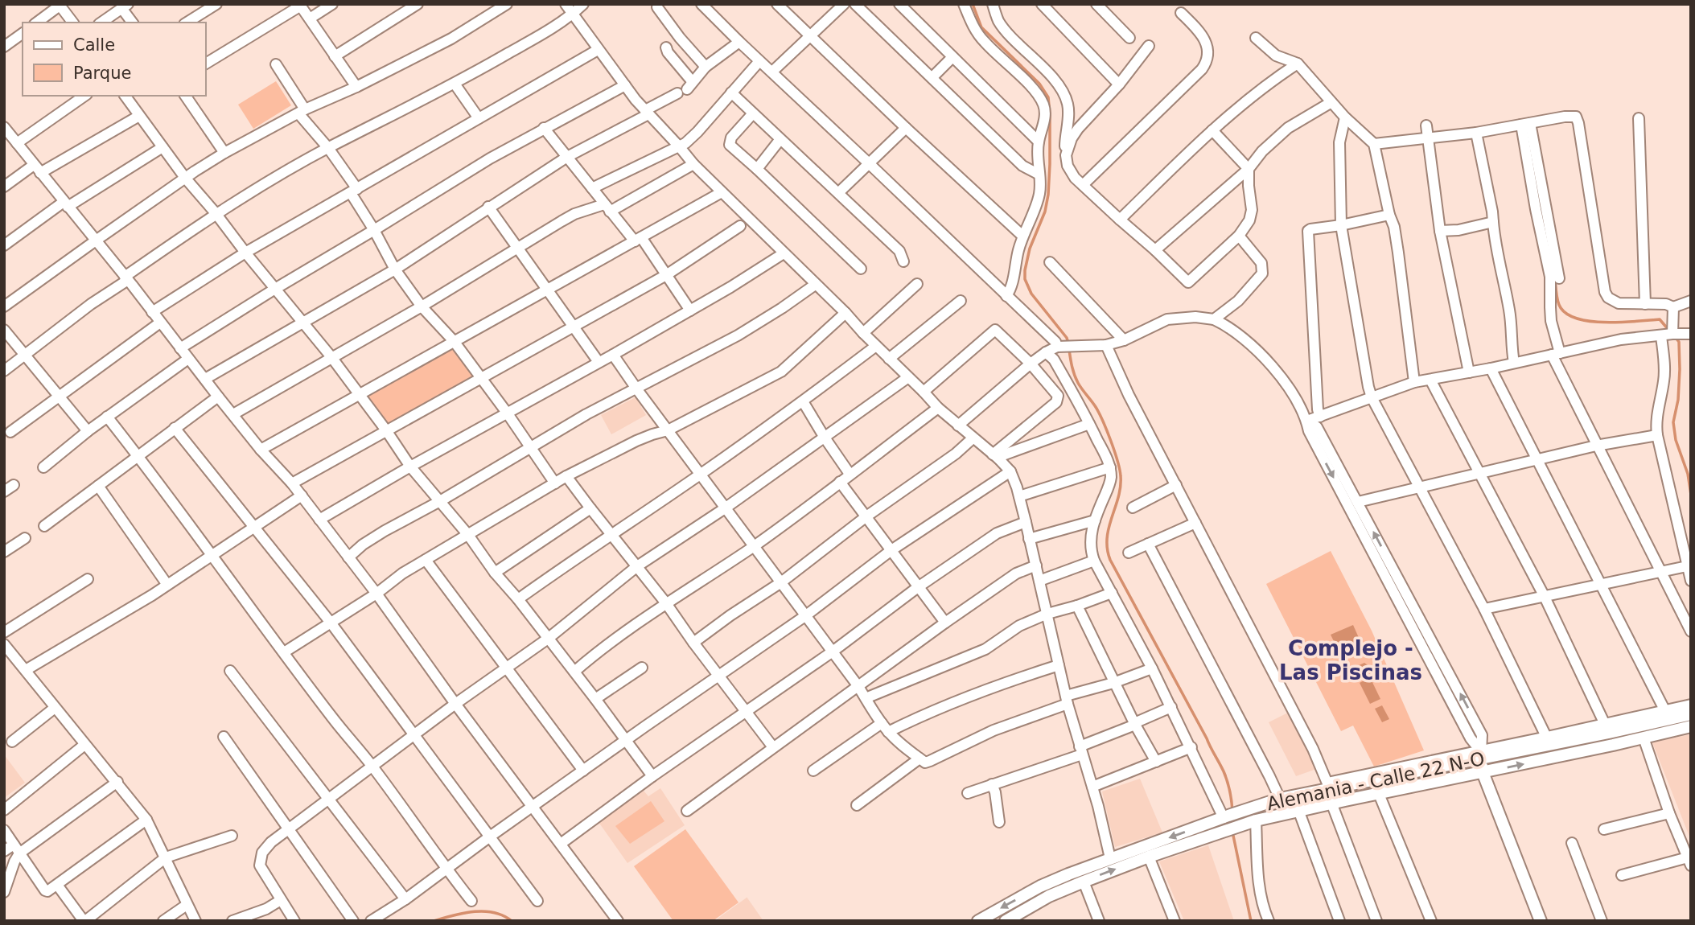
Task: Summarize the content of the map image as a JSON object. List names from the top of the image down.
{
  "streets": {
    "street": ["Alemania - Calle 22 N-O"]
  },
  "districts": ["Complejo - Las Piscinas"],
  "legend": ["Calle", "Parque"]
}
